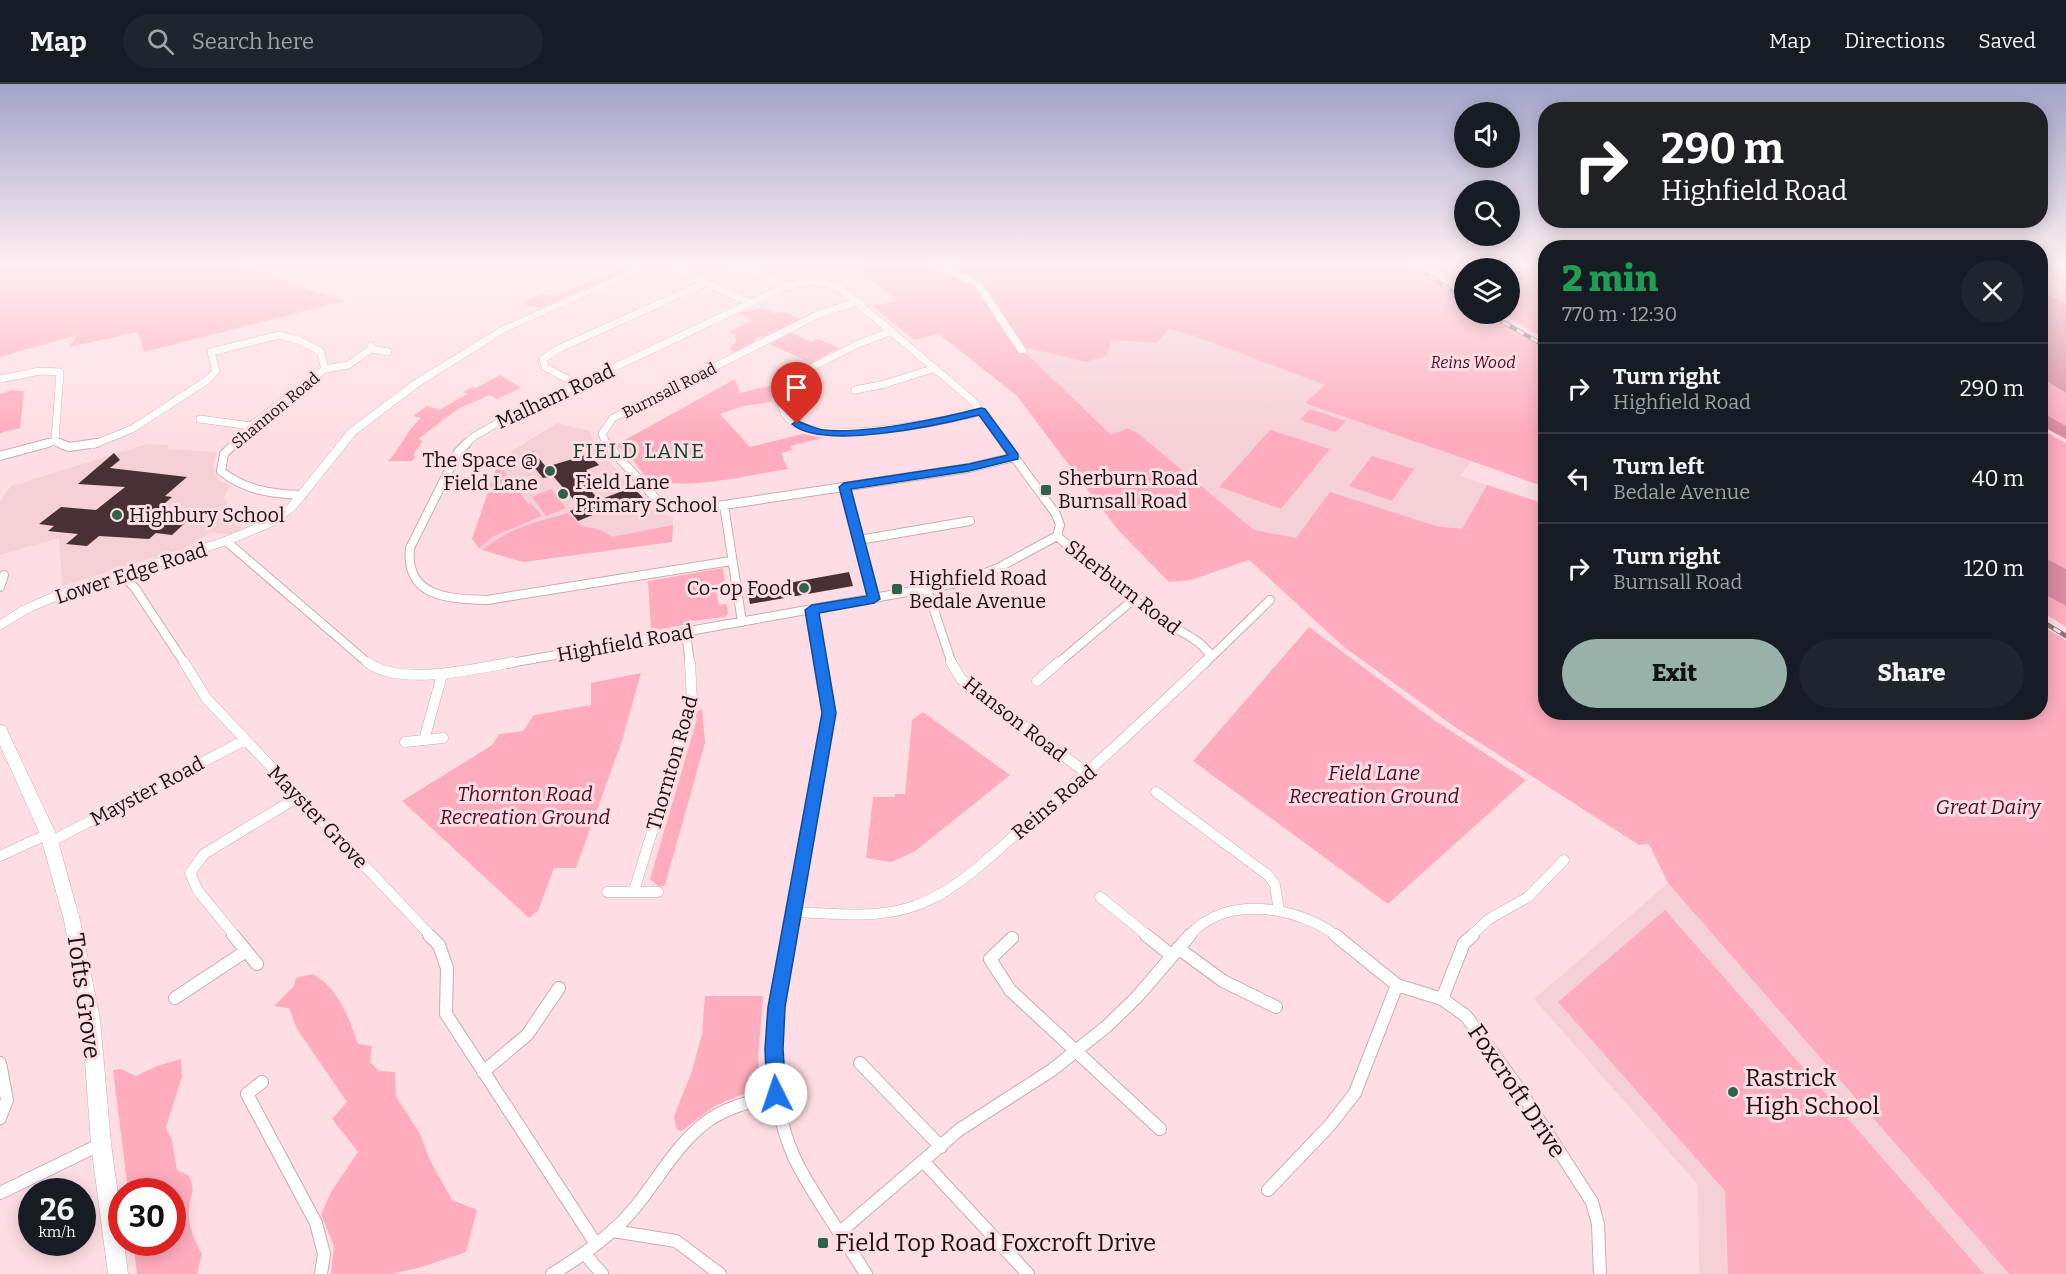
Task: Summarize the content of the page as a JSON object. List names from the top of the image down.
{
  "streets": {
    "street": [
      "Burnsall Road",
      "Malham Road",
      "Shannon Road",
      "Lower Edge Road",
      "Sherburn Road",
      "Highfield Road",
      "Hanson Road",
      "Thornton Road",
      "Mayster Road",
      "Reins Road",
      "Mayster Grove",
      "Tofts Grove",
      "Foxcroft Drive"
    ]
  },
  "crossings": [
    ["Burnsall Road", "Sherburn Road"],
    ["Shannon Road", "Lower Edge Road"],
    ["Lower Edge Road", "Highfield Road"],
    ["Lower Edge Road", "Mayster Grove"],
    ["Sherburn Road", "Highfield Road"],
    ["Sherburn Road", "Reins Road"],
    ["Highfield Road", "Hanson Road"],
    ["Highfield Road", "Thornton Road"],
    ["Hanson Road", "Reins Road"],
    ["Mayster Road", "Mayster Grove"],
    ["Mayster Road", "Tofts Grove"]
  ],
  "districts": ["FIELD LANE"],
  "parks": [
    "Reins Wood",
    "Field Lane Recreation Ground",
    "Thornton Road Recreation Ground",
    "Great Dairy"
  ],
  "places": {
    "other": [
      "The Space @ Field Lane",
      "Field Lane Primary School",
      "Highbury School",
      "Co-op Food",
      "Rastrick High School"
    ],
    "transit": ["Sherburn Road Burnsall Road", "Highfield Road Bedale Avenue", "Field Top Road Foxcroft Drive"]
  },
  "page": {
    "header": "Map",
    "search": "Search here",
    "nav": ["Map", "Directions", "Saved"],
    "turn": ["290 m", "Highfield Road"],
    "heading": ["2 min", "770 m · 12:30"],
    "list": [
      {
        "name": "Turn right",
        "note": "Highfield Road",
        "value": "290 m"
      },
      {
        "name": "Turn left",
        "note": "Bedale Avenue",
        "value": "40 m"
      },
      {
        "name": "Turn right",
        "note": "Burnsall Road",
        "value": "120 m"
      }
    ],
    "buttons": ["Exit", "Share"],
    "speed": "26 km/h",
    "limit": "30"
  }
}
